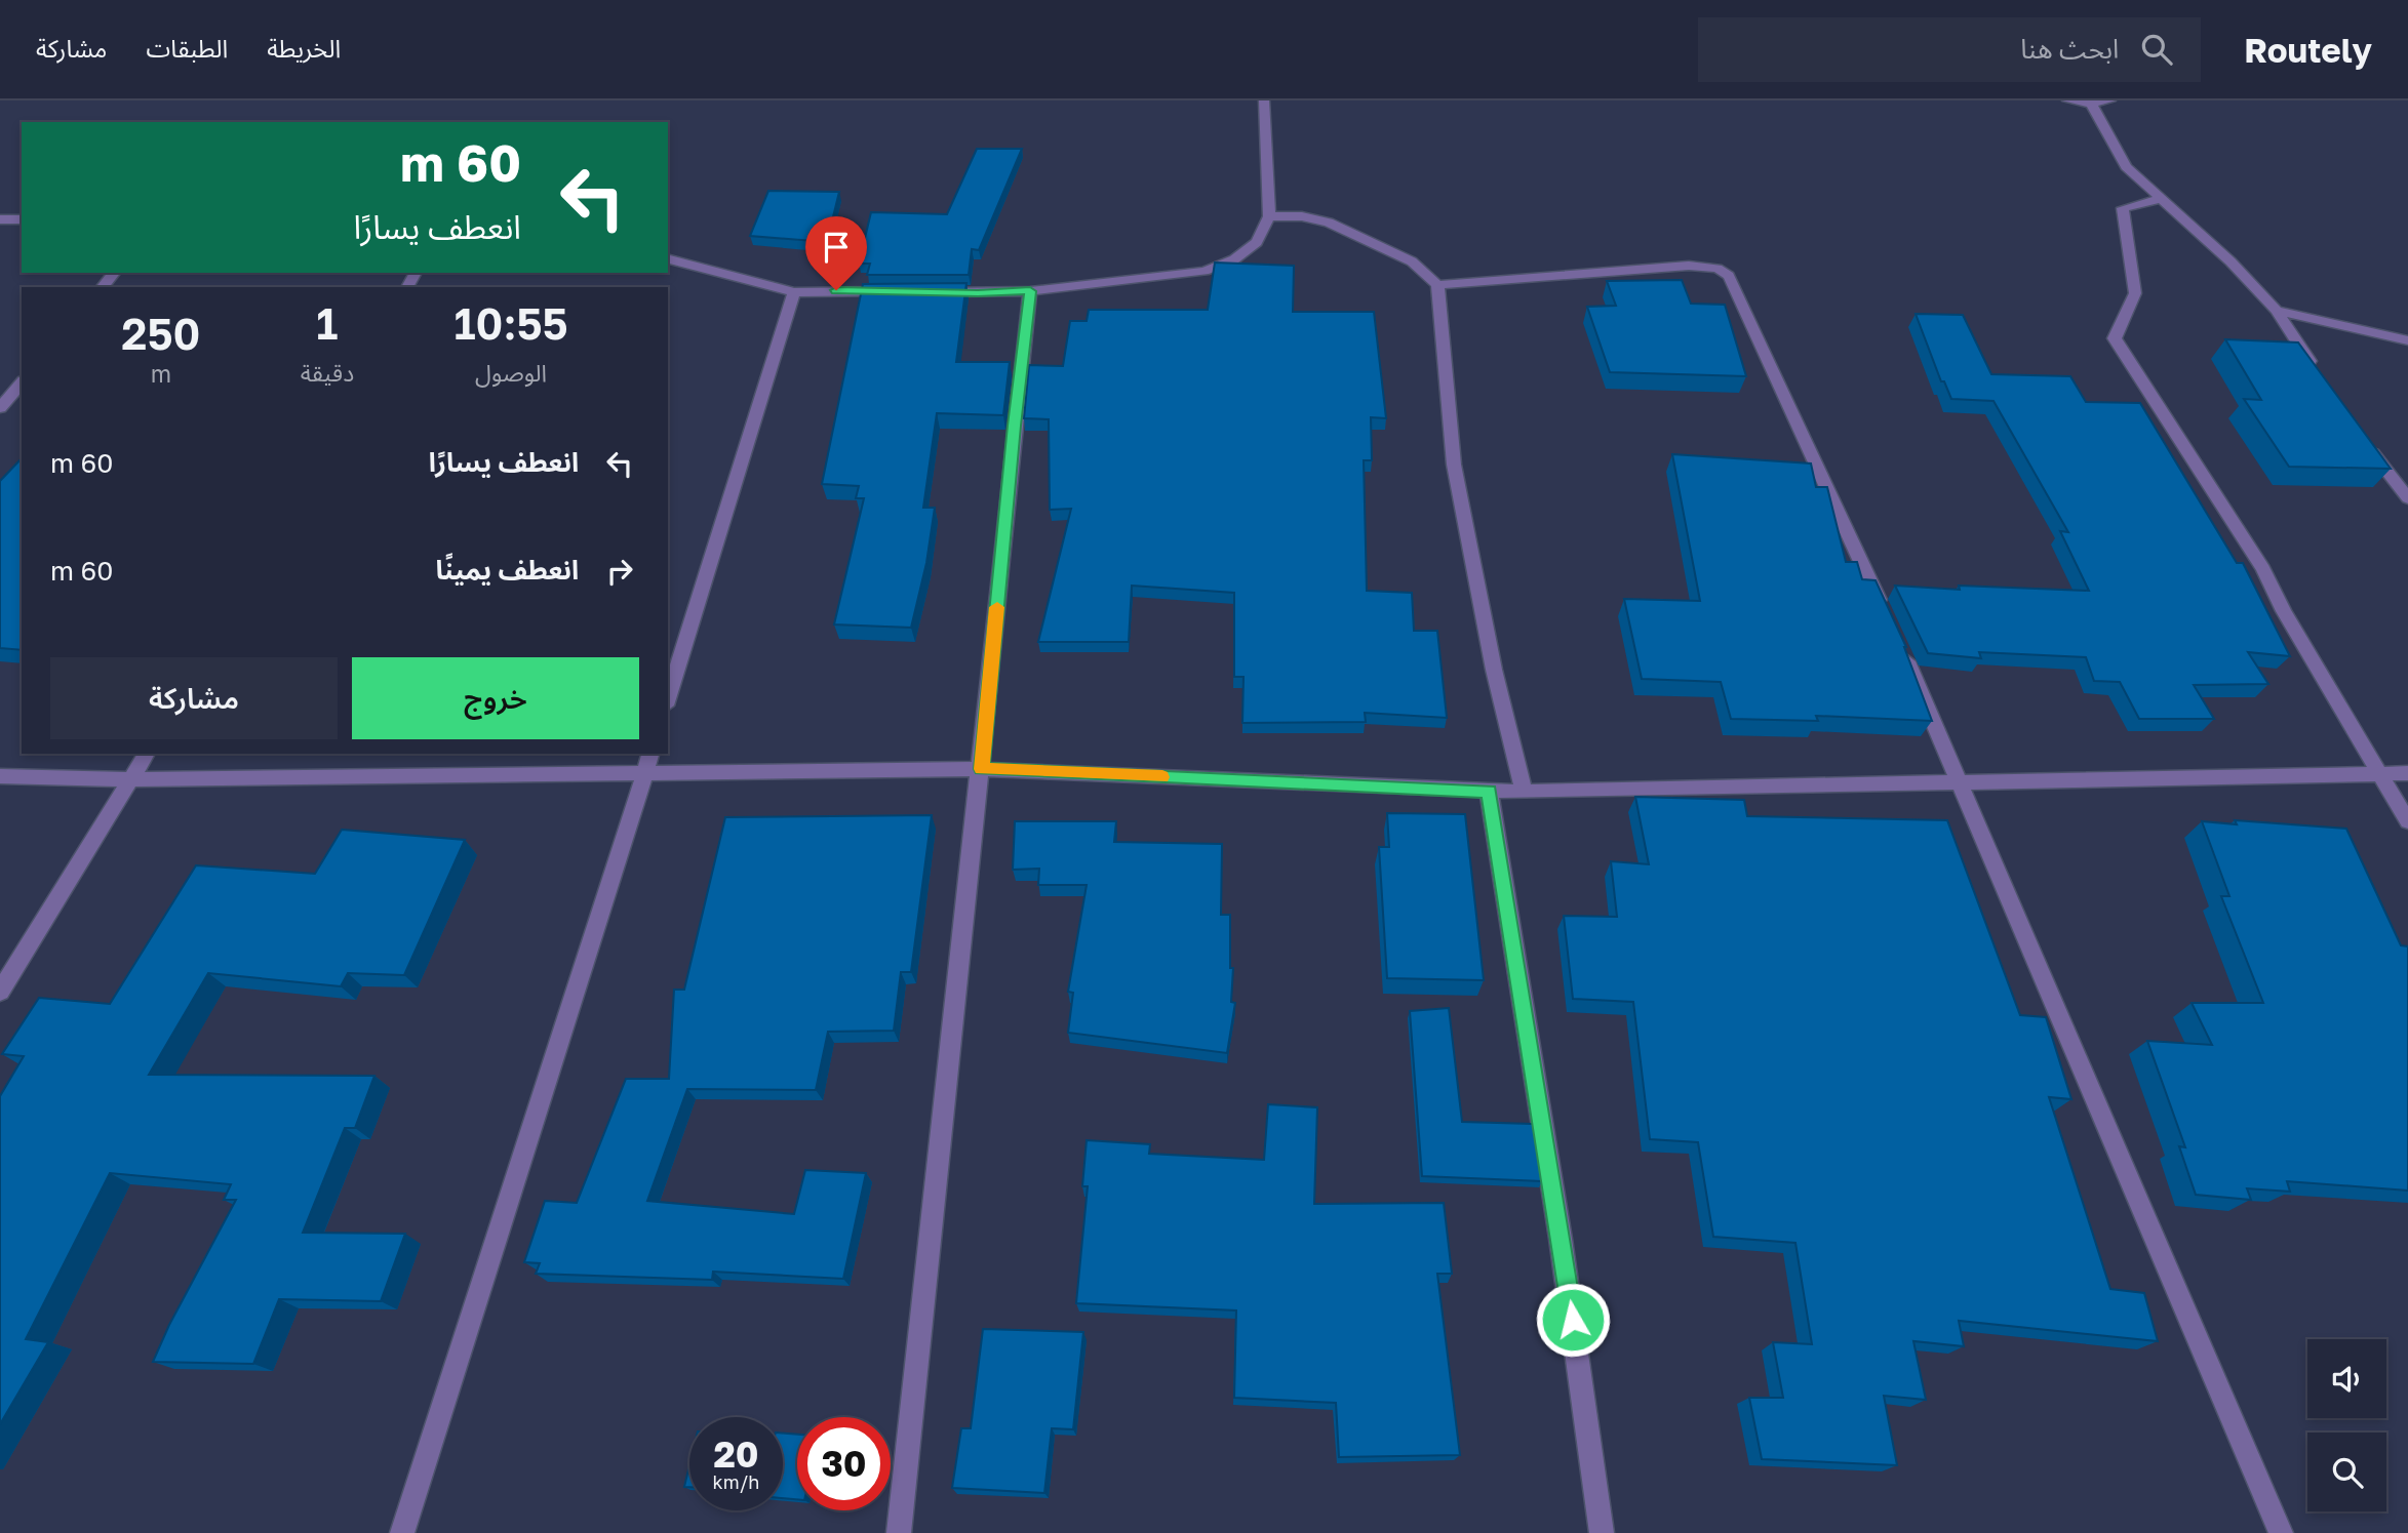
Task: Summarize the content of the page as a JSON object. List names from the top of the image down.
{
  "page": {
    "header": "Routely",
    "search": "ابحث هنا",
    "nav": ["الخريطة", "الطبقات", "مشاركة"],
    "turn": ["60 m", "انعطف يسارًا"],
    "eta": [
      "10:55",
      "الوصول",
      "1",
      "دقيقة",
      "250",
      "m"
    ],
    "list": [
      {
        "name": "انعطف يسارًا",
        "value": "60 m"
      },
      {
        "name": "انعطف يمينًا",
        "value": "60 m"
      }
    ],
    "buttons": ["خروج", "مشاركة"],
    "speed": "20 km/h",
    "limit": "30"
  }
}
